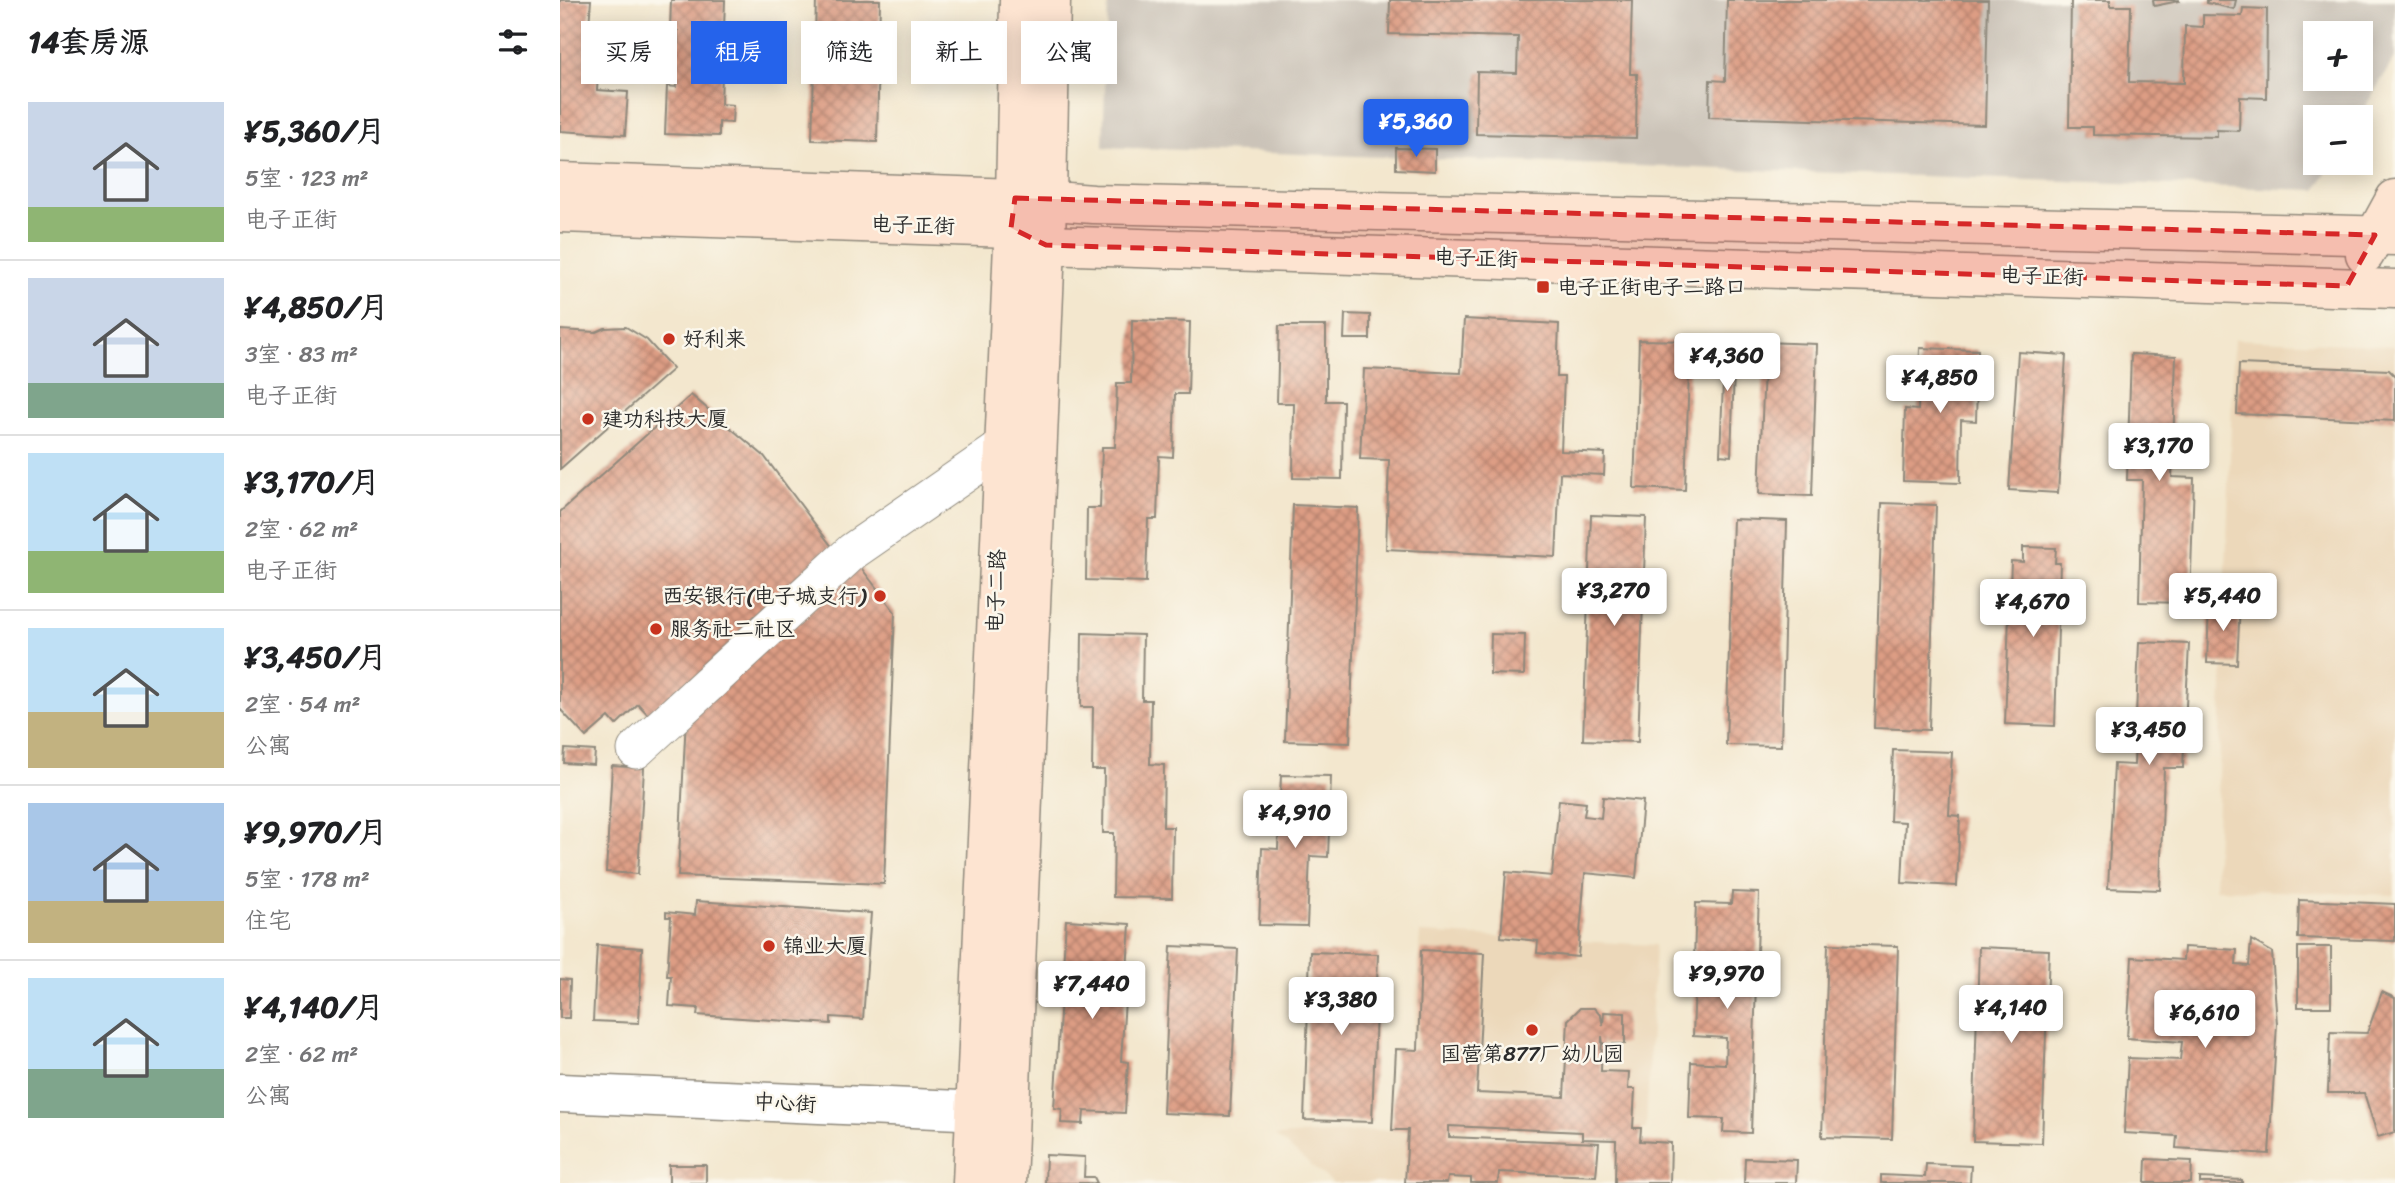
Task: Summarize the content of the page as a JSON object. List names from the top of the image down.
{
  "streets": {
    "main road": ["电子正街", "电子二路"],
    "street": ["中心街"]
  },
  "crossings": [
    ["电子正街", "电子二路"],
    ["电子二路", "中心街"]
  ],
  "places": {
    "transit": ["电子正街电子二路口"],
    "other": [
      "好利来",
      "建功科技大厦",
      "西安银行(电子城支行)",
      "服务社二社区",
      "锦业大厦",
      "国营第877厂幼儿园"
    ]
  },
  "page": {
    "heading": "14套房源",
    "map_buttons": ["+", "−"],
    "chip": [
      "买房",
      "租房",
      "筛选",
      "新上",
      "公寓"
    ],
    "list": [
      {
        "name": "¥5,360/月",
        "note": "5室 · 123 m² · 电子正街"
      },
      {
        "name": "¥4,850/月",
        "note": "3室 · 83 m² · 电子正街"
      },
      {
        "name": "¥3,170/月",
        "note": "2室 · 62 m² · 电子正街"
      },
      {
        "name": "¥3,450/月",
        "note": "2室 · 54 m² · 公寓"
      },
      {
        "name": "¥9,970/月",
        "note": "5室 · 178 m² · 住宅"
      },
      {
        "name": "¥4,140/月",
        "note": "2室 · 62 m² · 公寓"
      }
    ],
    "price": [
      "¥5,360",
      "¥4,360",
      "¥4,850",
      "¥3,170",
      "¥3,270",
      "¥5,440",
      "¥4,670",
      "¥3,450",
      "¥4,910",
      "¥9,970",
      "¥7,440",
      "¥3,380",
      "¥4,140",
      "¥6,610"
    ]
  }
}
